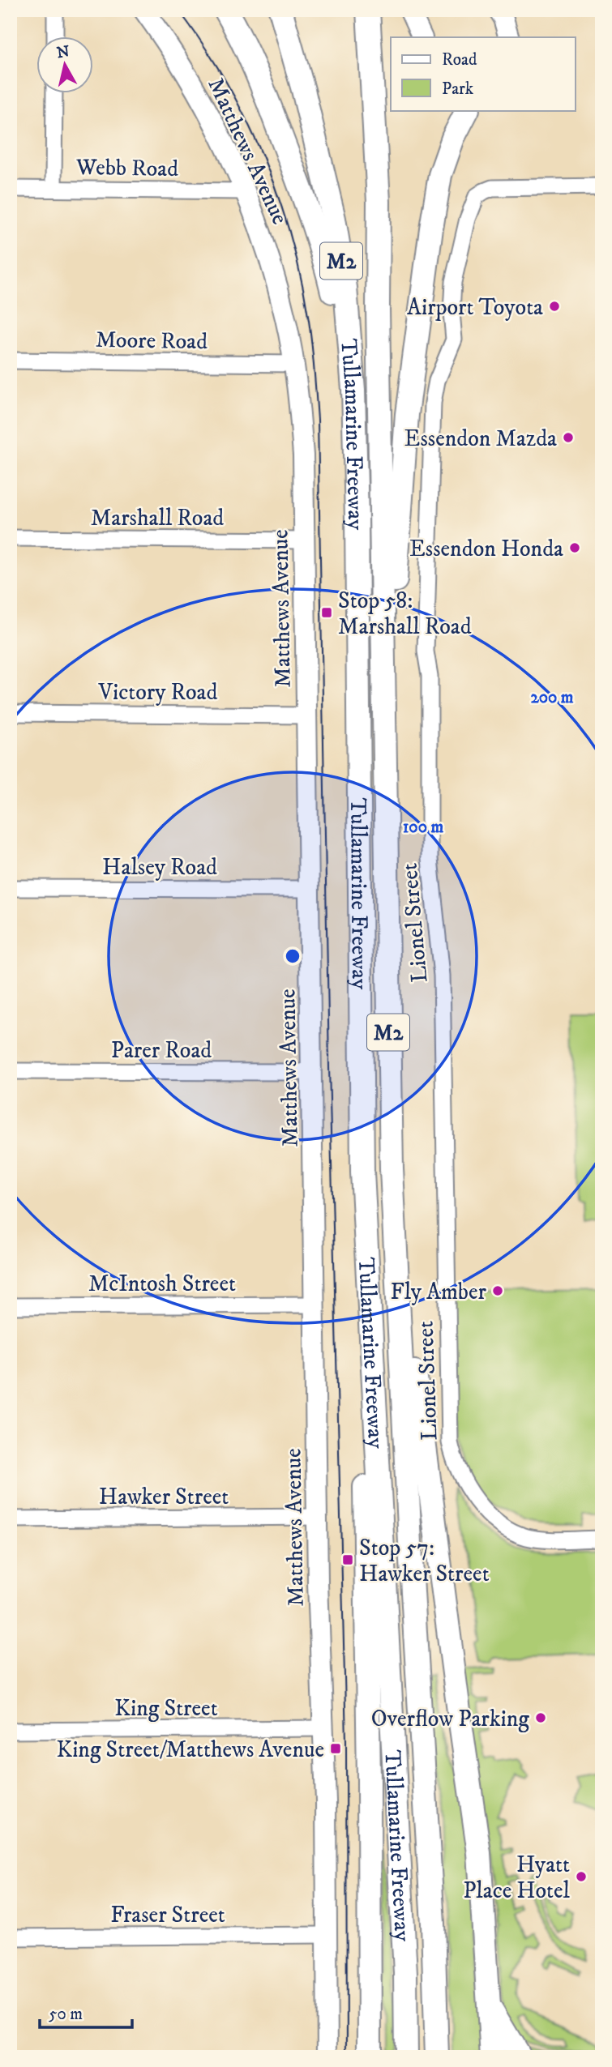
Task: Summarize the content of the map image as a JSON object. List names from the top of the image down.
{
  "streets": {
    "highway": ["M2", "Tullamarine Freeway"],
    "main road": ["Matthews Avenue"],
    "street": [
      "Webb Road",
      "Moore Road",
      "Marshall Road",
      "Victory Road",
      "Halsey Road",
      "Lionel Street",
      "Parer Road",
      "McIntosh Street",
      "Hawker Street",
      "King Street",
      "Fraser Street"
    ]
  },
  "crossings": [
    ["Matthews Avenue", "Webb Road"],
    ["Matthews Avenue", "Moore Road"],
    ["Matthews Avenue", "Marshall Road"],
    ["Matthews Avenue", "Victory Road"],
    ["Matthews Avenue", "Halsey Road"],
    ["Matthews Avenue", "Parer Road"],
    ["Matthews Avenue", "McIntosh Street"],
    ["Matthews Avenue", "Hawker Street"],
    ["Matthews Avenue", "King Street"],
    ["Matthews Avenue", "Fraser Street"]
  ],
  "places": {
    "other": [
      "Airport Toyota",
      "Essendon Mazda",
      "Essendon Honda",
      "Fly Amber",
      "Overflow Parking",
      "Hyatt Place Hotel"
    ],
    "transit": ["Stop 58: Marshall Road", "Stop 57: Hawker Street", "King Street/Matthews Avenue"]
  },
  "legend": ["Road", "Park"],
  "scale_bar": "50 m",
  "north": "top",
  "rings": ["200 m", "100 m"]
}
